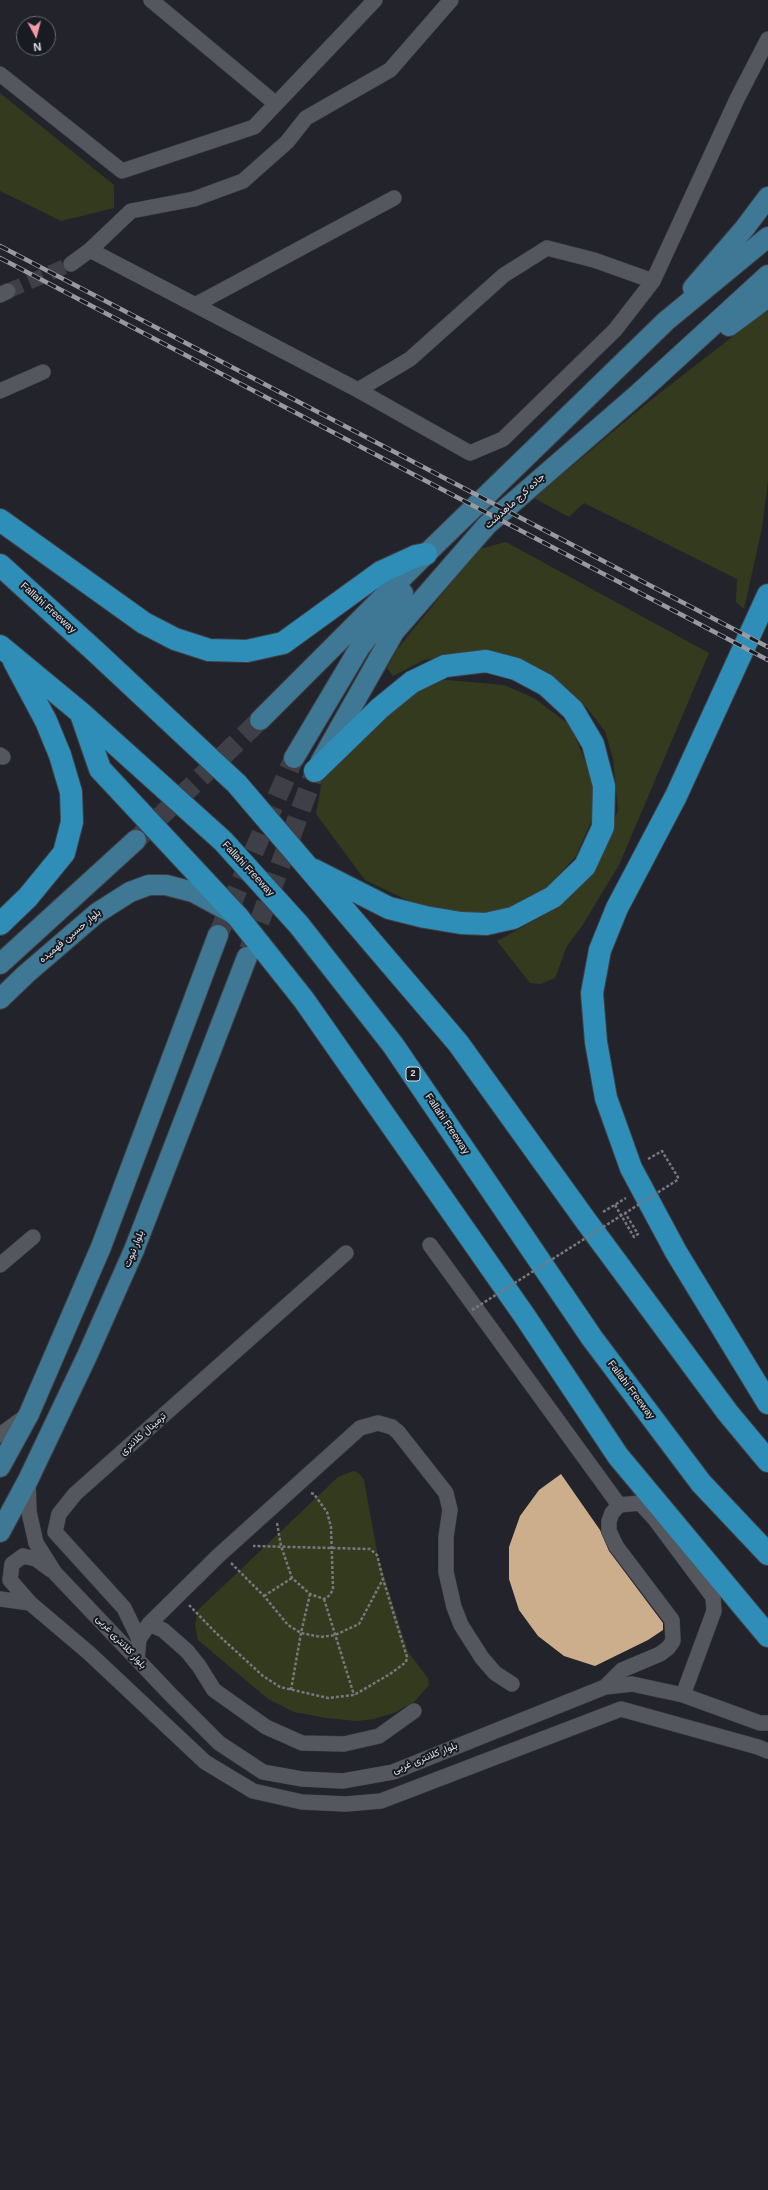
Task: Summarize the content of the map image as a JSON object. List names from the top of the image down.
{
  "streets": {
    "highway": ["Fallahi Freeway", "2"],
    "main road": ["جاده کرج ماهدشت", "بلوار حسین فهمیده", "بلوار نبوت"],
    "street": ["ترمینال کلانتری", "بلوار کلانتری غربی"]
  },
  "crossings": [
    ["بلوار نبوت", "بلوار کلانتری غربی"]
  ],
  "north": "bottom"
}
